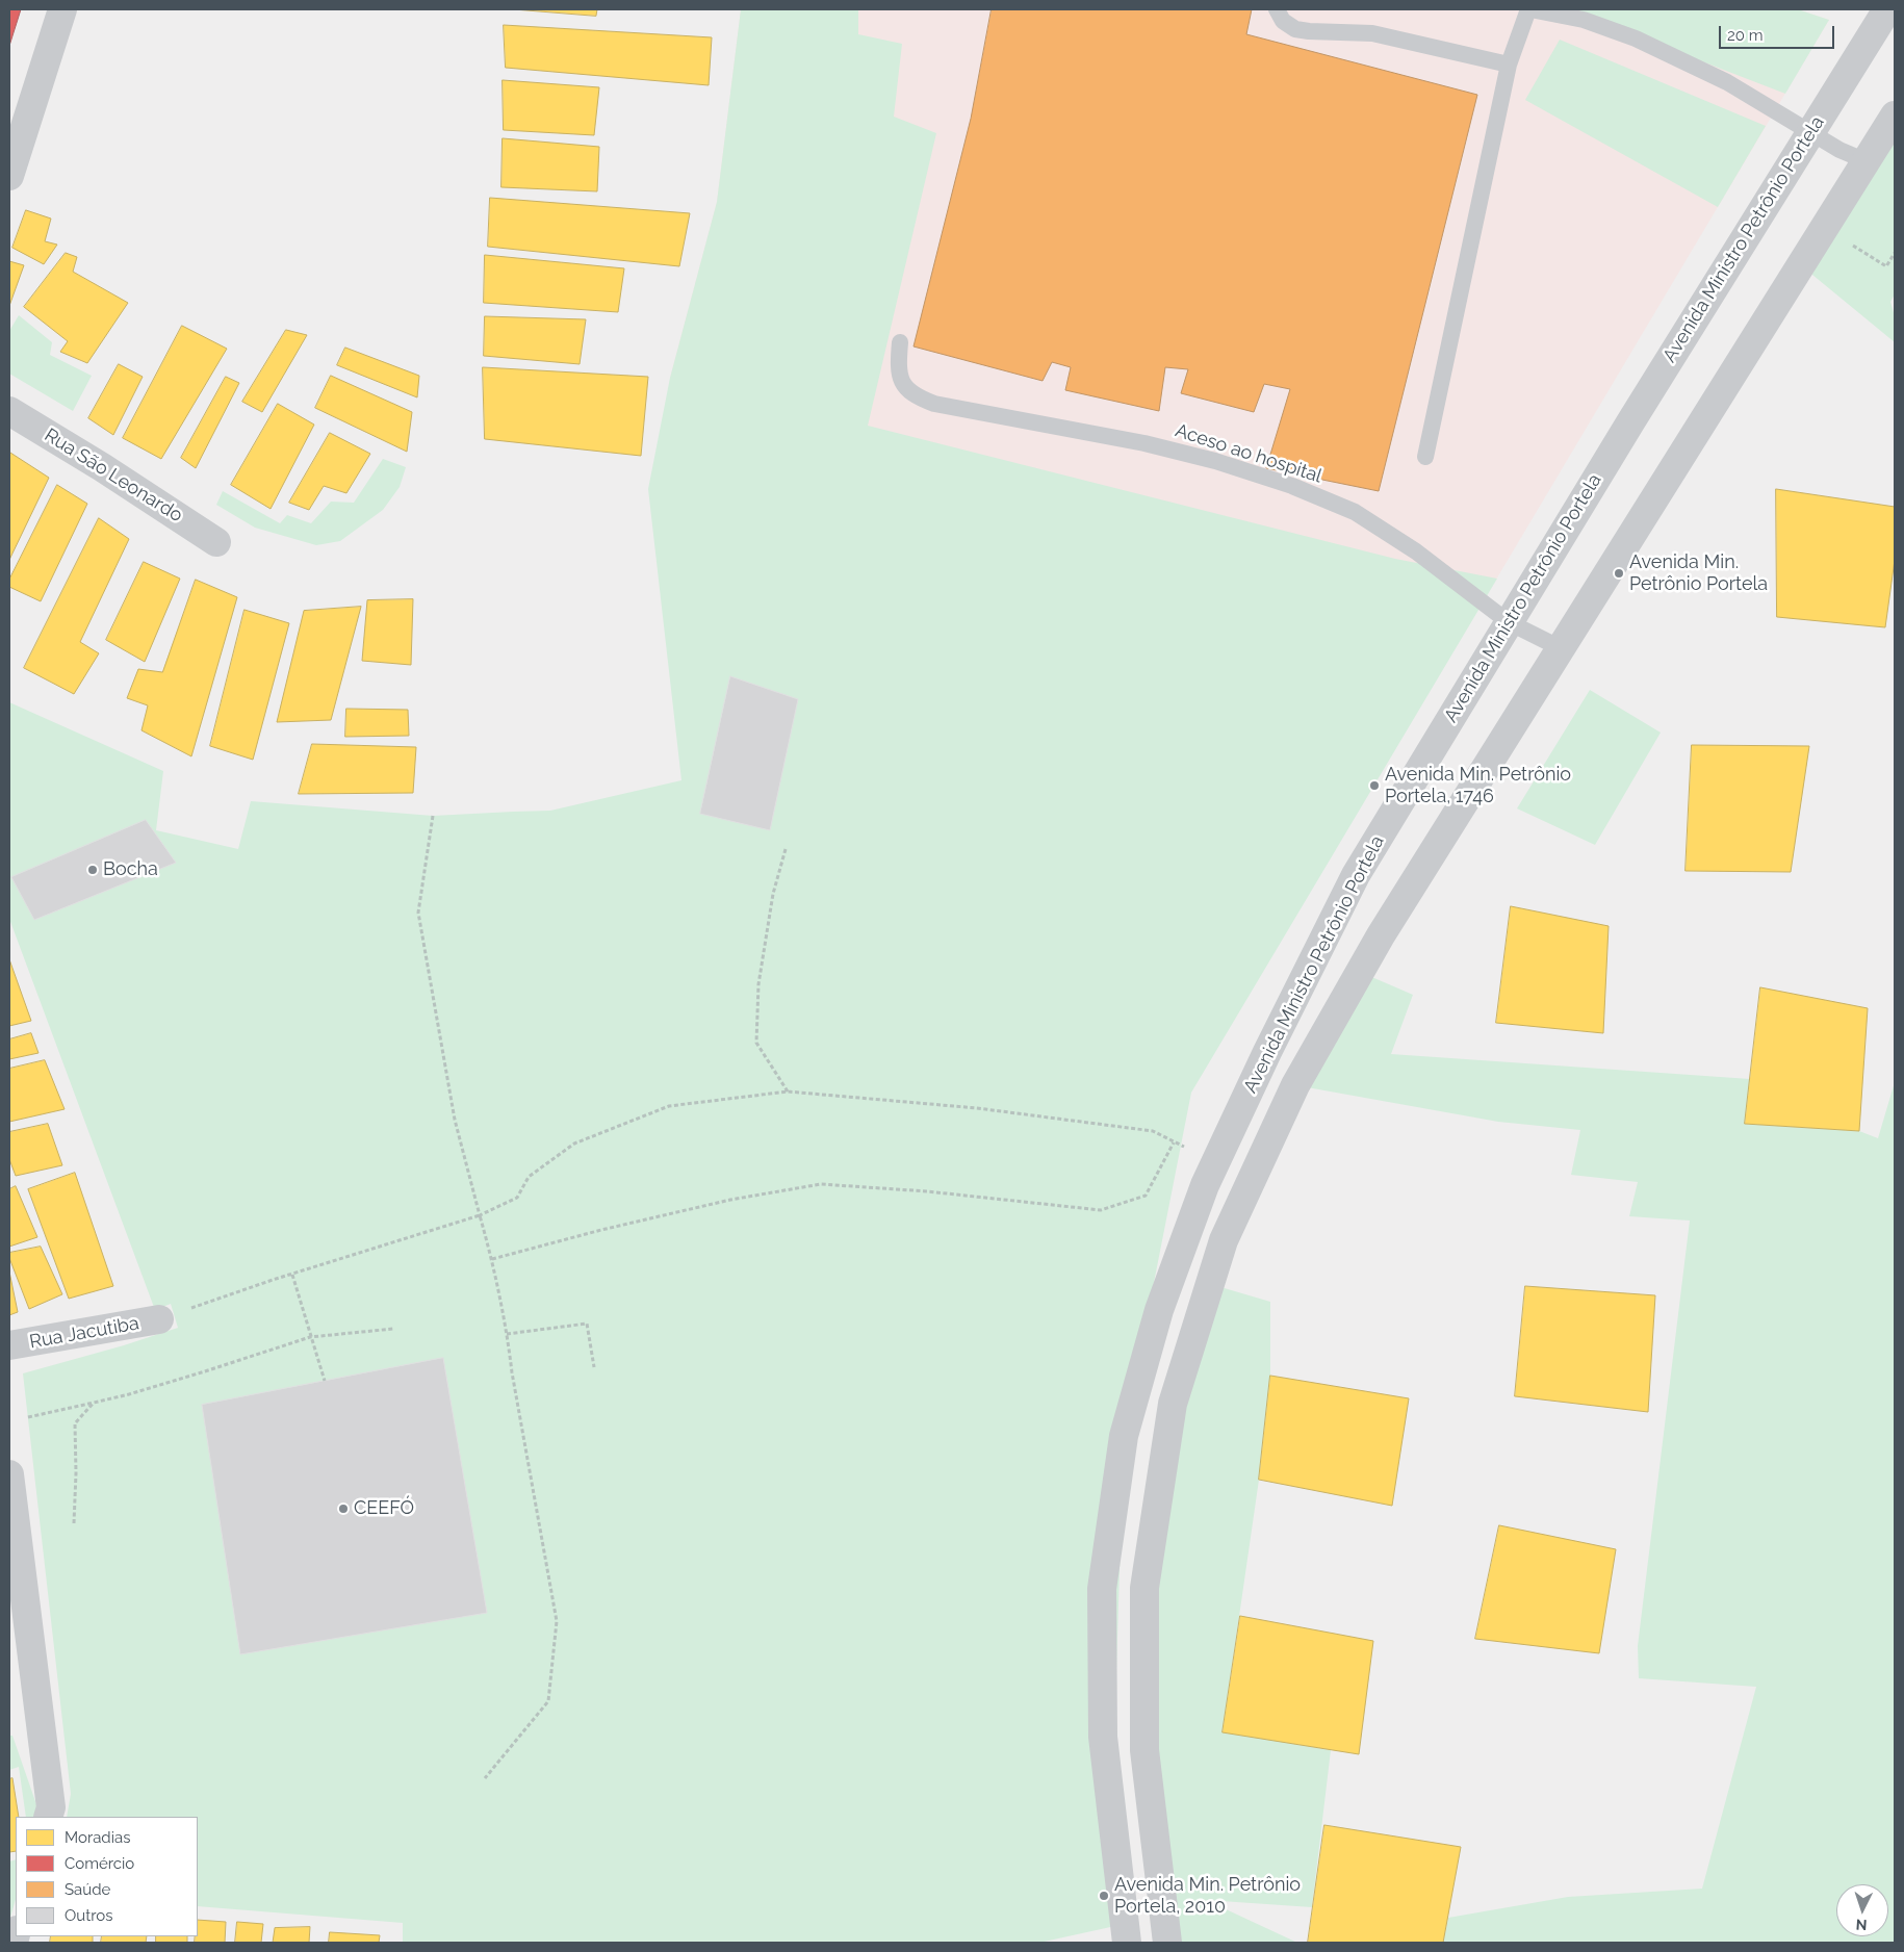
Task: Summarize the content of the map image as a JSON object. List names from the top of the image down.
{
  "streets": {
    "street": ["Avenida Ministro Petrônio Portela", "Rua São Leonardo", "Rua Jacutiba"],
    "lane": ["Aceso ao hospital"]
  },
  "crossings": [
    ["Avenida Ministro Petrônio Portela", "Aceso ao hospital"]
  ],
  "places": [
    "Avenida Min. Petrônio Portela",
    "Avenida Min. Petrônio Portela, 1746",
    "Bocha",
    "CEEFÓ",
    "Avenida Min. Petrônio Portela, 2010"
  ],
  "legend": [
    "Moradias",
    "Comércio",
    "Saúde",
    "Outros"
  ],
  "scale_bar": "20 m",
  "north": "bottom"
}
